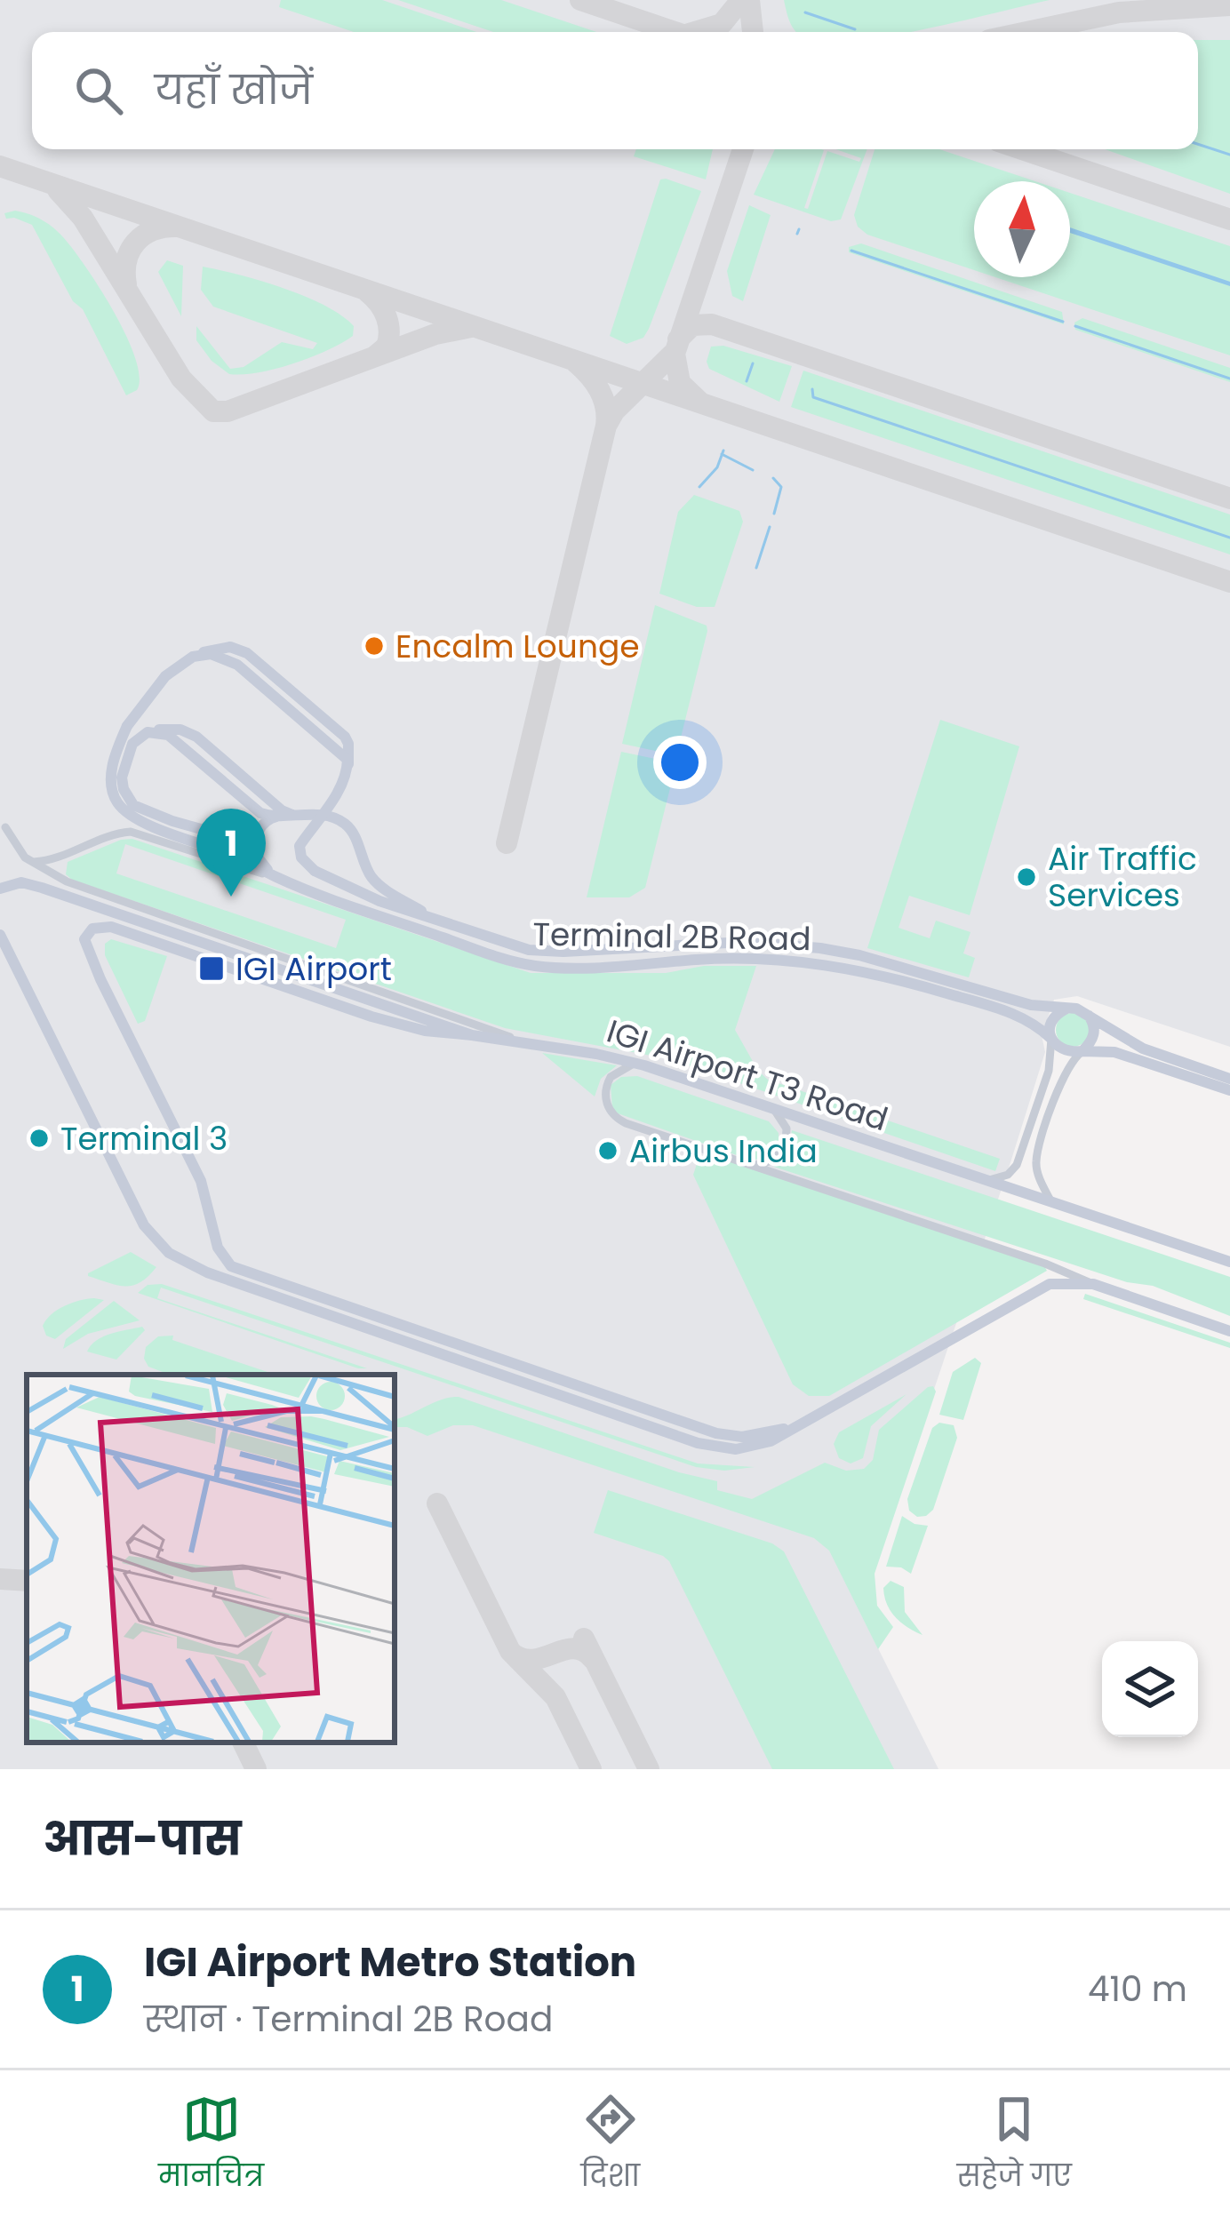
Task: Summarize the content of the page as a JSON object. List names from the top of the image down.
{
  "streets": {
    "main road": ["Terminal 2B Road", "IGI Airport T3 Road"]
  },
  "places": {
    "other": [
      "Encalm Lounge",
      "Air Traffic Services",
      "Terminal 3",
      "Airbus India"
    ],
    "transit": ["IGI Airport"]
  },
  "north": "top",
  "page": {
    "search": "यहाँ खोजें",
    "pins": "1",
    "heading": "आस-पास",
    "list": [
      {
        "mark": "1",
        "name": "IGI Airport Metro Station",
        "note": "स्थान · Terminal 2B Road",
        "value": "410 m"
      }
    ],
    "nav": ["मानचित्र", "दिशा", "सहेजे गए"]
  }
}
